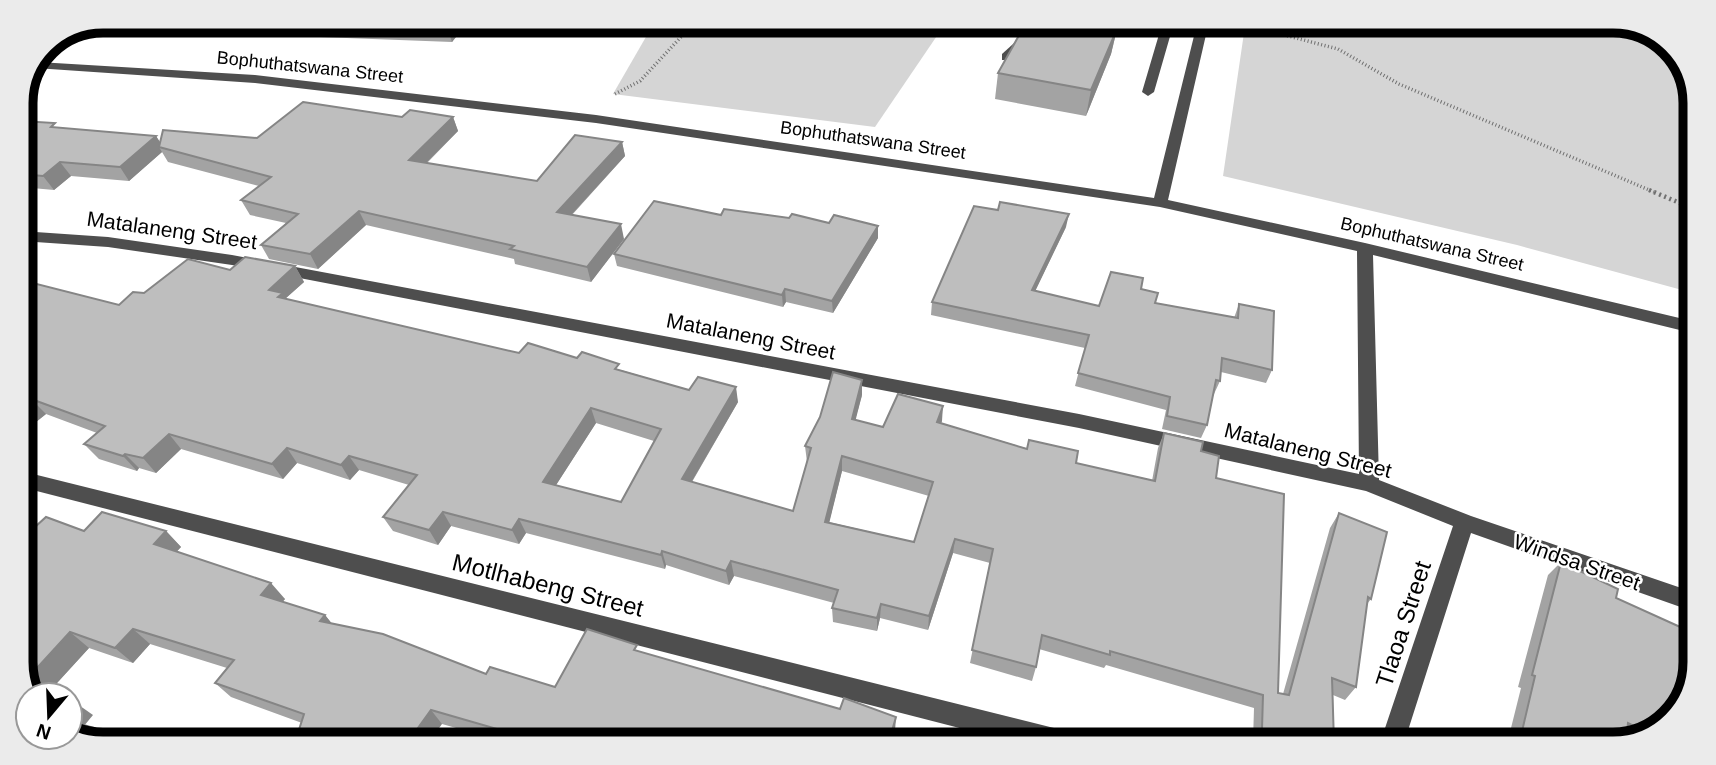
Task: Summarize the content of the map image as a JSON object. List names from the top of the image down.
{
  "streets": {
    "street": [
      "Bophuthatswana Street",
      "Matalaneng Street",
      "Windsa Street",
      "Motlhabeng Street",
      "Tlaoa Street"
    ]
  },
  "crossings": [
    ["Matalaneng Street", "Windsa Street"],
    ["Matalaneng Street", "Tlaoa Street"],
    ["Windsa Street", "Tlaoa Street"]
  ],
  "north": "bottom"
}
